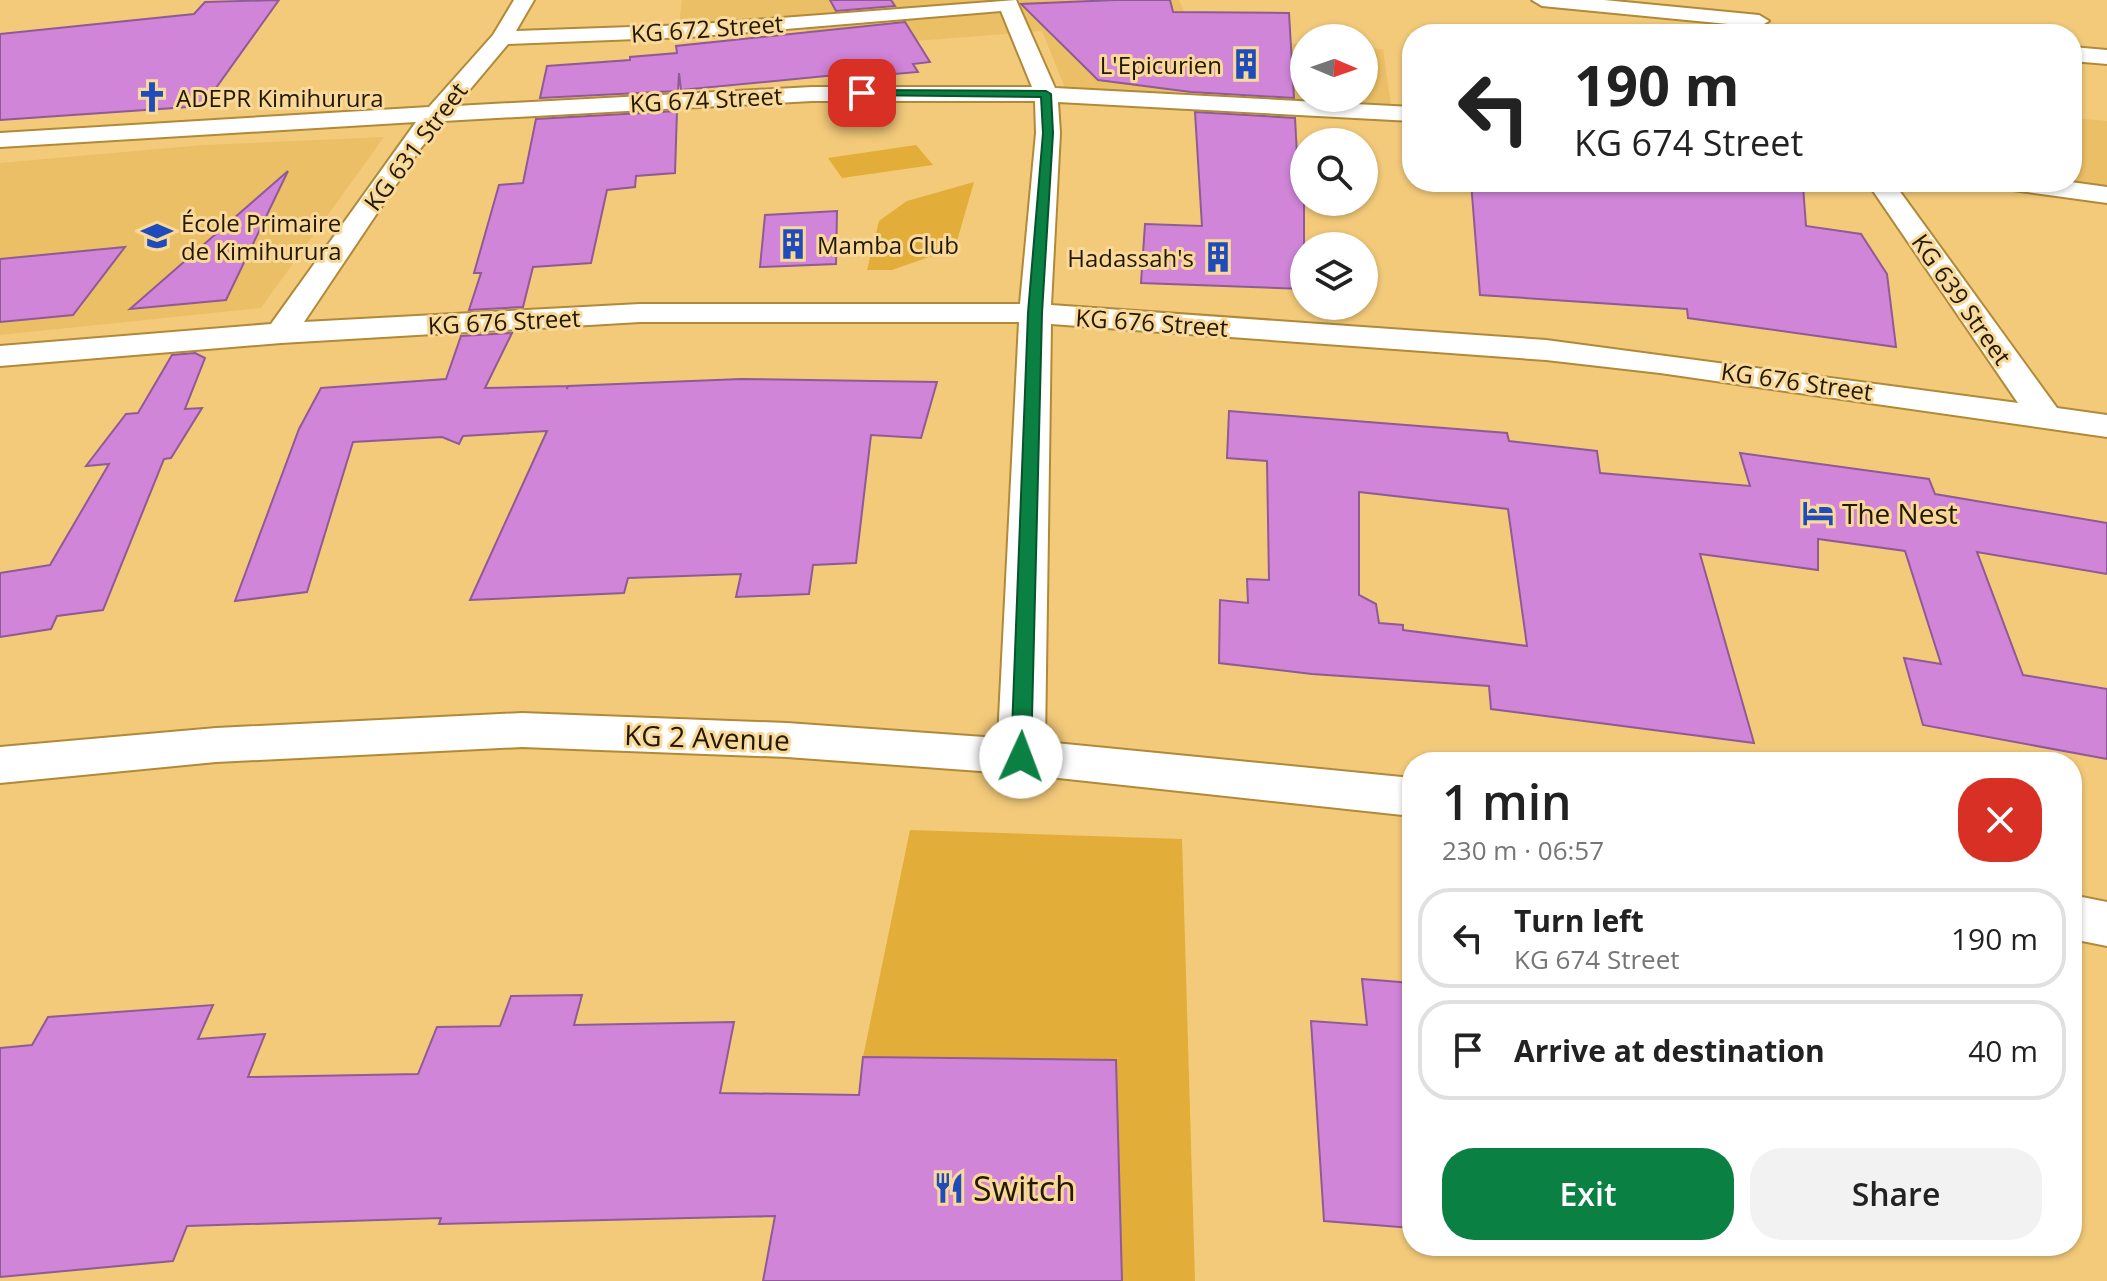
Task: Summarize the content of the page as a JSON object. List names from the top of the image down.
{
  "streets": {
    "street": [
      "KG 672 Street",
      "KG 674 Street",
      "KG 631 Street",
      "KG 639 Street",
      "KG 676 Street",
      "KG 2 Avenue"
    ]
  },
  "crossings": [
    ["KG 672 Street", "KG 631 Street"],
    ["KG 674 Street", "KG 631 Street"],
    ["KG 631 Street", "KG 676 Street"],
    ["KG 639 Street", "KG 676 Street"]
  ],
  "places": {
    "building": ["L'Epicurien", "Mamba Club", "Hadassah's"],
    "church": ["ADEPR Kimihurura"],
    "school or university": ["École Primaire de Kimihurura"],
    "hotel": ["The Nest"],
    "restaurant": ["Switch"]
  },
  "north": "right",
  "page": {
    "turn": ["190 m", "KG 674 Street"],
    "heading": ["1 min", "230 m · 06:57"],
    "list": [
      {
        "name": "Turn left",
        "note": "KG 674 Street",
        "value": "190 m"
      },
      {
        "name": "Arrive at destination",
        "value": "40 m"
      }
    ],
    "buttons": ["Exit", "Share"]
  }
}
